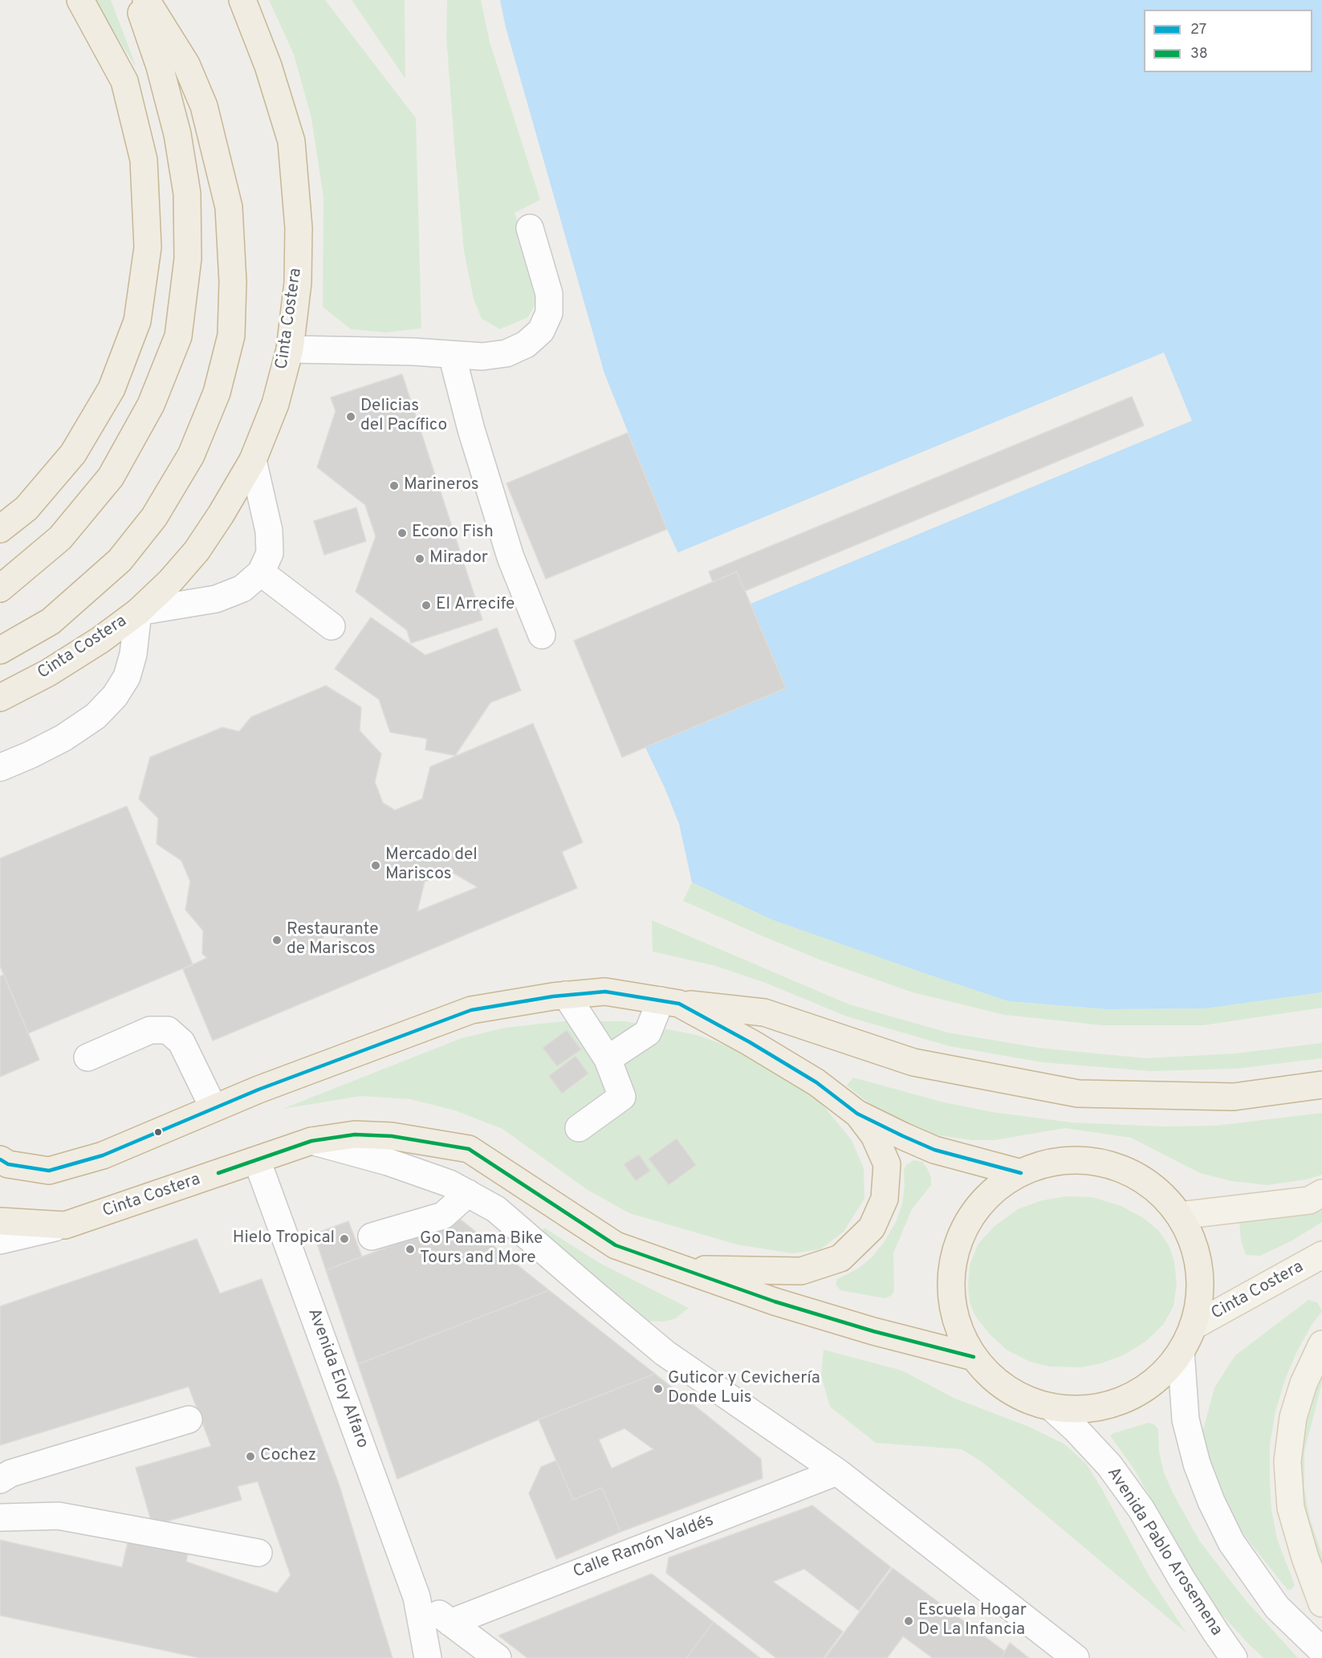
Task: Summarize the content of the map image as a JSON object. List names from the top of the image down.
{
  "streets": {
    "highway": ["Cinta Costera"],
    "street": ["Avenida Eloy Alfaro", "Calle Ramón Valdés", "Avenida Pablo Arosemena"]
  },
  "crossings": [
    ["Cinta Costera", "Avenida Eloy Alfaro"]
  ],
  "places": [
    "Delicias del Pacífico",
    "Marineros",
    "Econo Fish",
    "Mirador",
    "El Arrecife",
    "Mercado del Mariscos",
    "Restaurante de Mariscos",
    "Hielo Tropical",
    "Go Panama Bike Tours and More",
    "Guticor y Cevichería Donde Luis",
    "Cochez",
    "Escuela Hogar De La Infancia"
  ],
  "lines": ["transit line 27", "transit line 38"],
  "legend": ["27", "38"]
}
